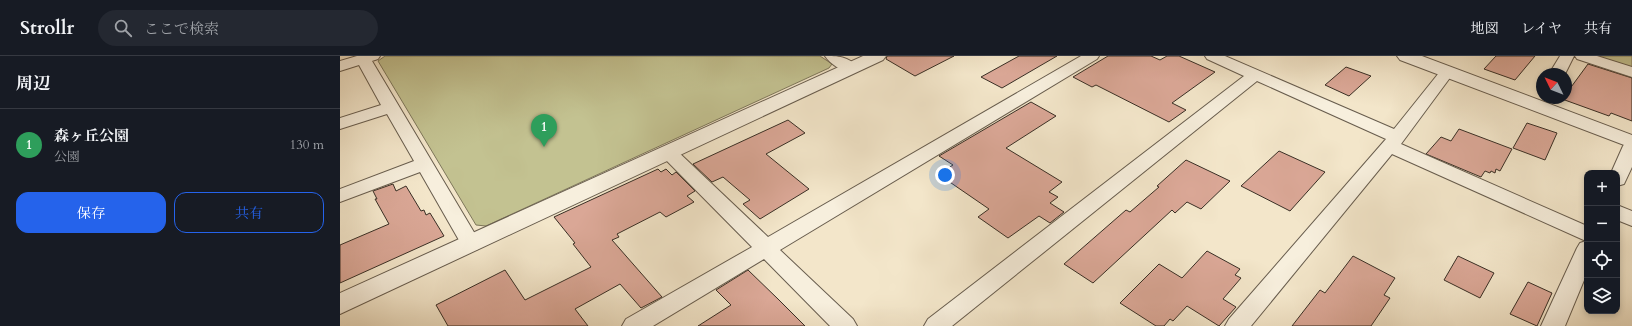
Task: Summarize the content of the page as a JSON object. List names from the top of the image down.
{
  "north": "top left",
  "page": {
    "header": "Strollr",
    "search": "ここで検索",
    "nav": ["地図", "レイヤ", "共有"],
    "heading": "周辺",
    "list": [
      {
        "mark": "1",
        "name": "森ヶ丘公園",
        "note": "公園",
        "value": "130 m"
      }
    ],
    "pins": "1",
    "map_buttons": ["+", "−"],
    "buttons": ["保存", "共有"]
  }
}
